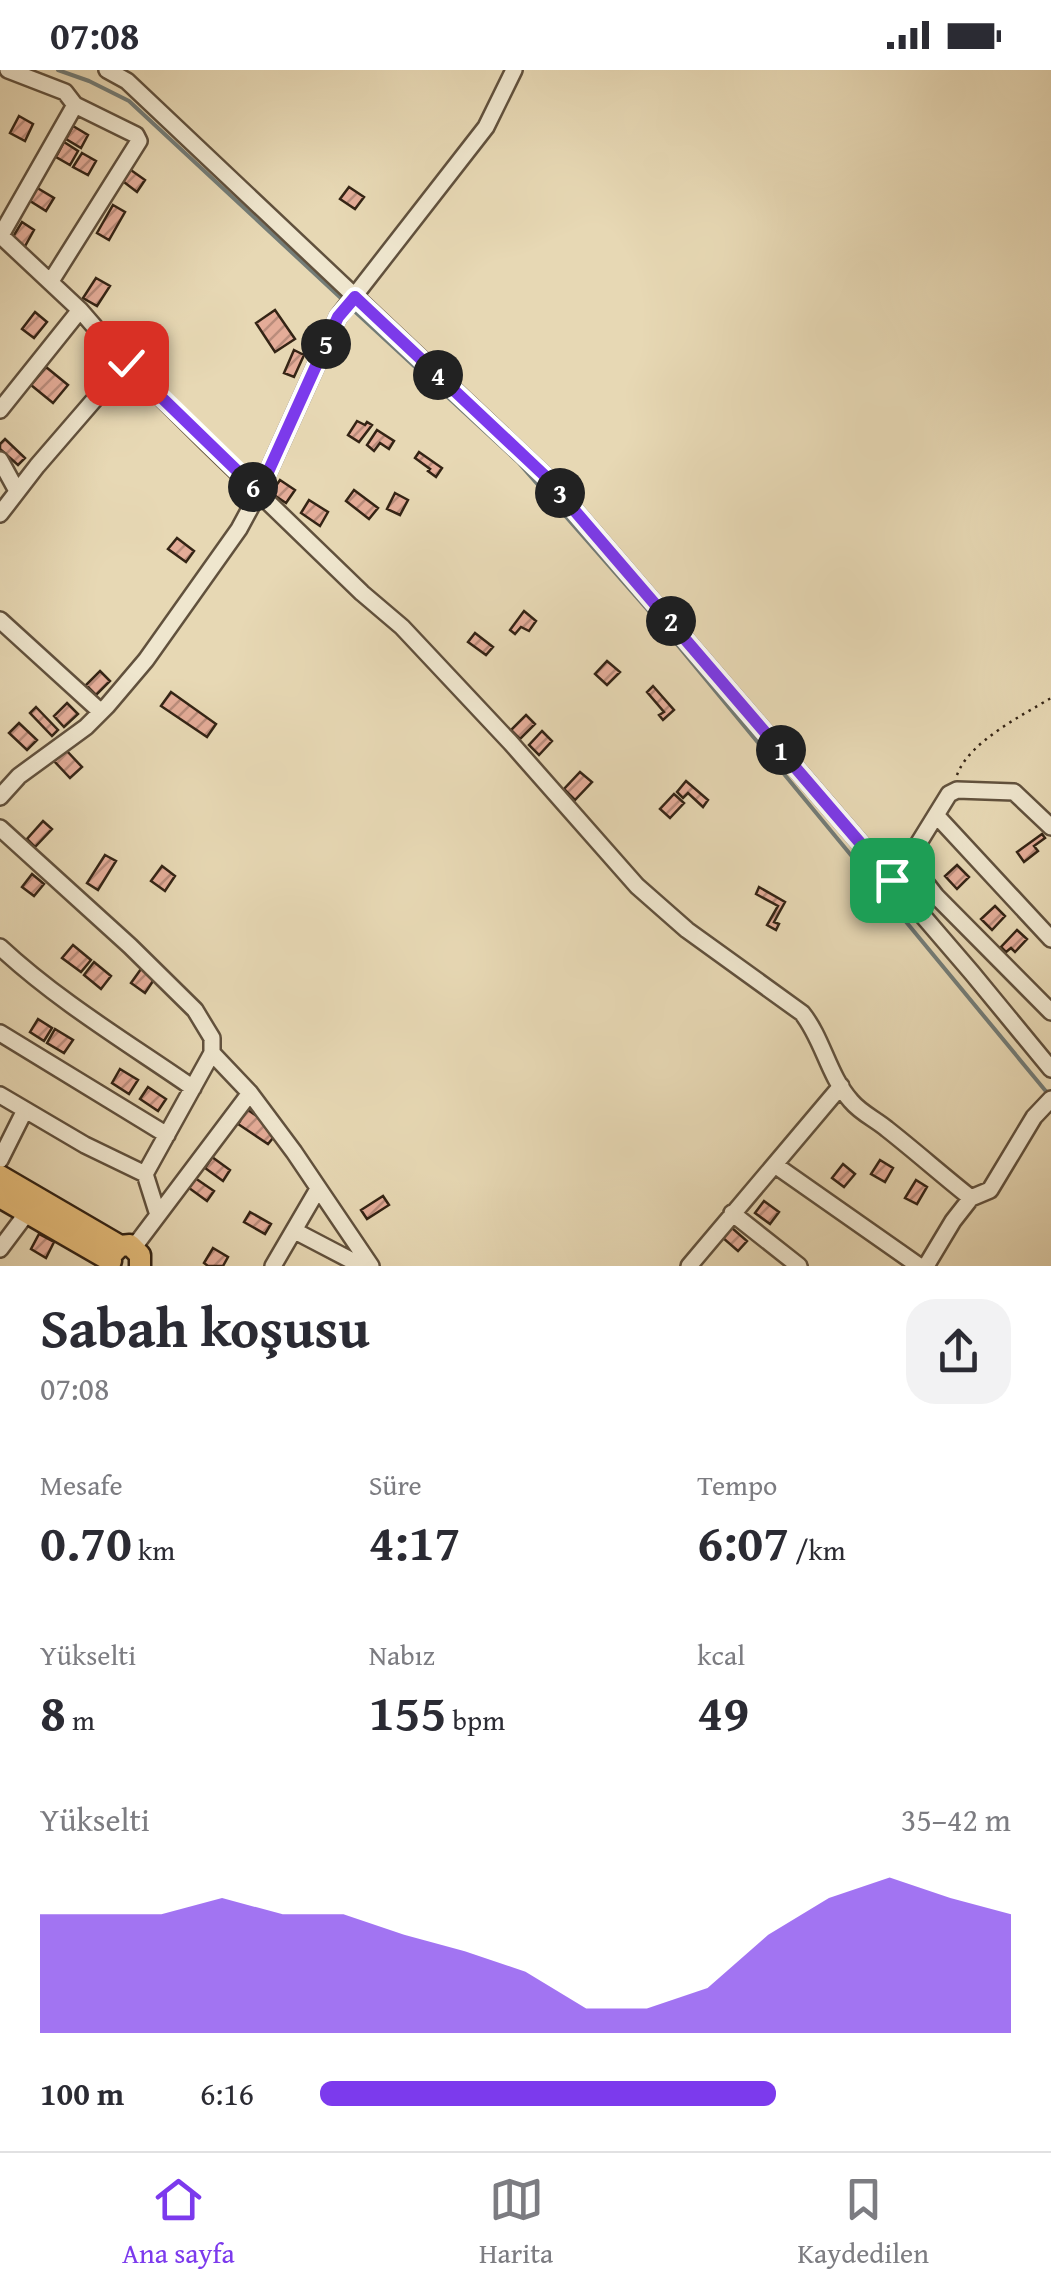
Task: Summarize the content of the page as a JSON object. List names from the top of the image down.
{
  "page": {
    "status": "07:08",
    "pins": [
      "5",
      "4",
      "6",
      "3",
      "2",
      "1"
    ],
    "heading": ["Sabah koşusu", "07:08"],
    "stats": [
      ["Mesafe", "0.70 km"],
      ["Süre", "4:17"],
      ["Tempo", "6:07 /km"],
      ["Yükselti", "8 m"],
      ["Nabız", "155 bpm"],
      ["kcal", "49"]
    ],
    "chart": ["Yükselti", "35–42 m"],
    "list": [
      {
        "name": "100 m",
        "note": "6:16"
      }
    ],
    "tabs": ["Ana sayfa", "Harita", "Kaydedilen"]
  }
}
